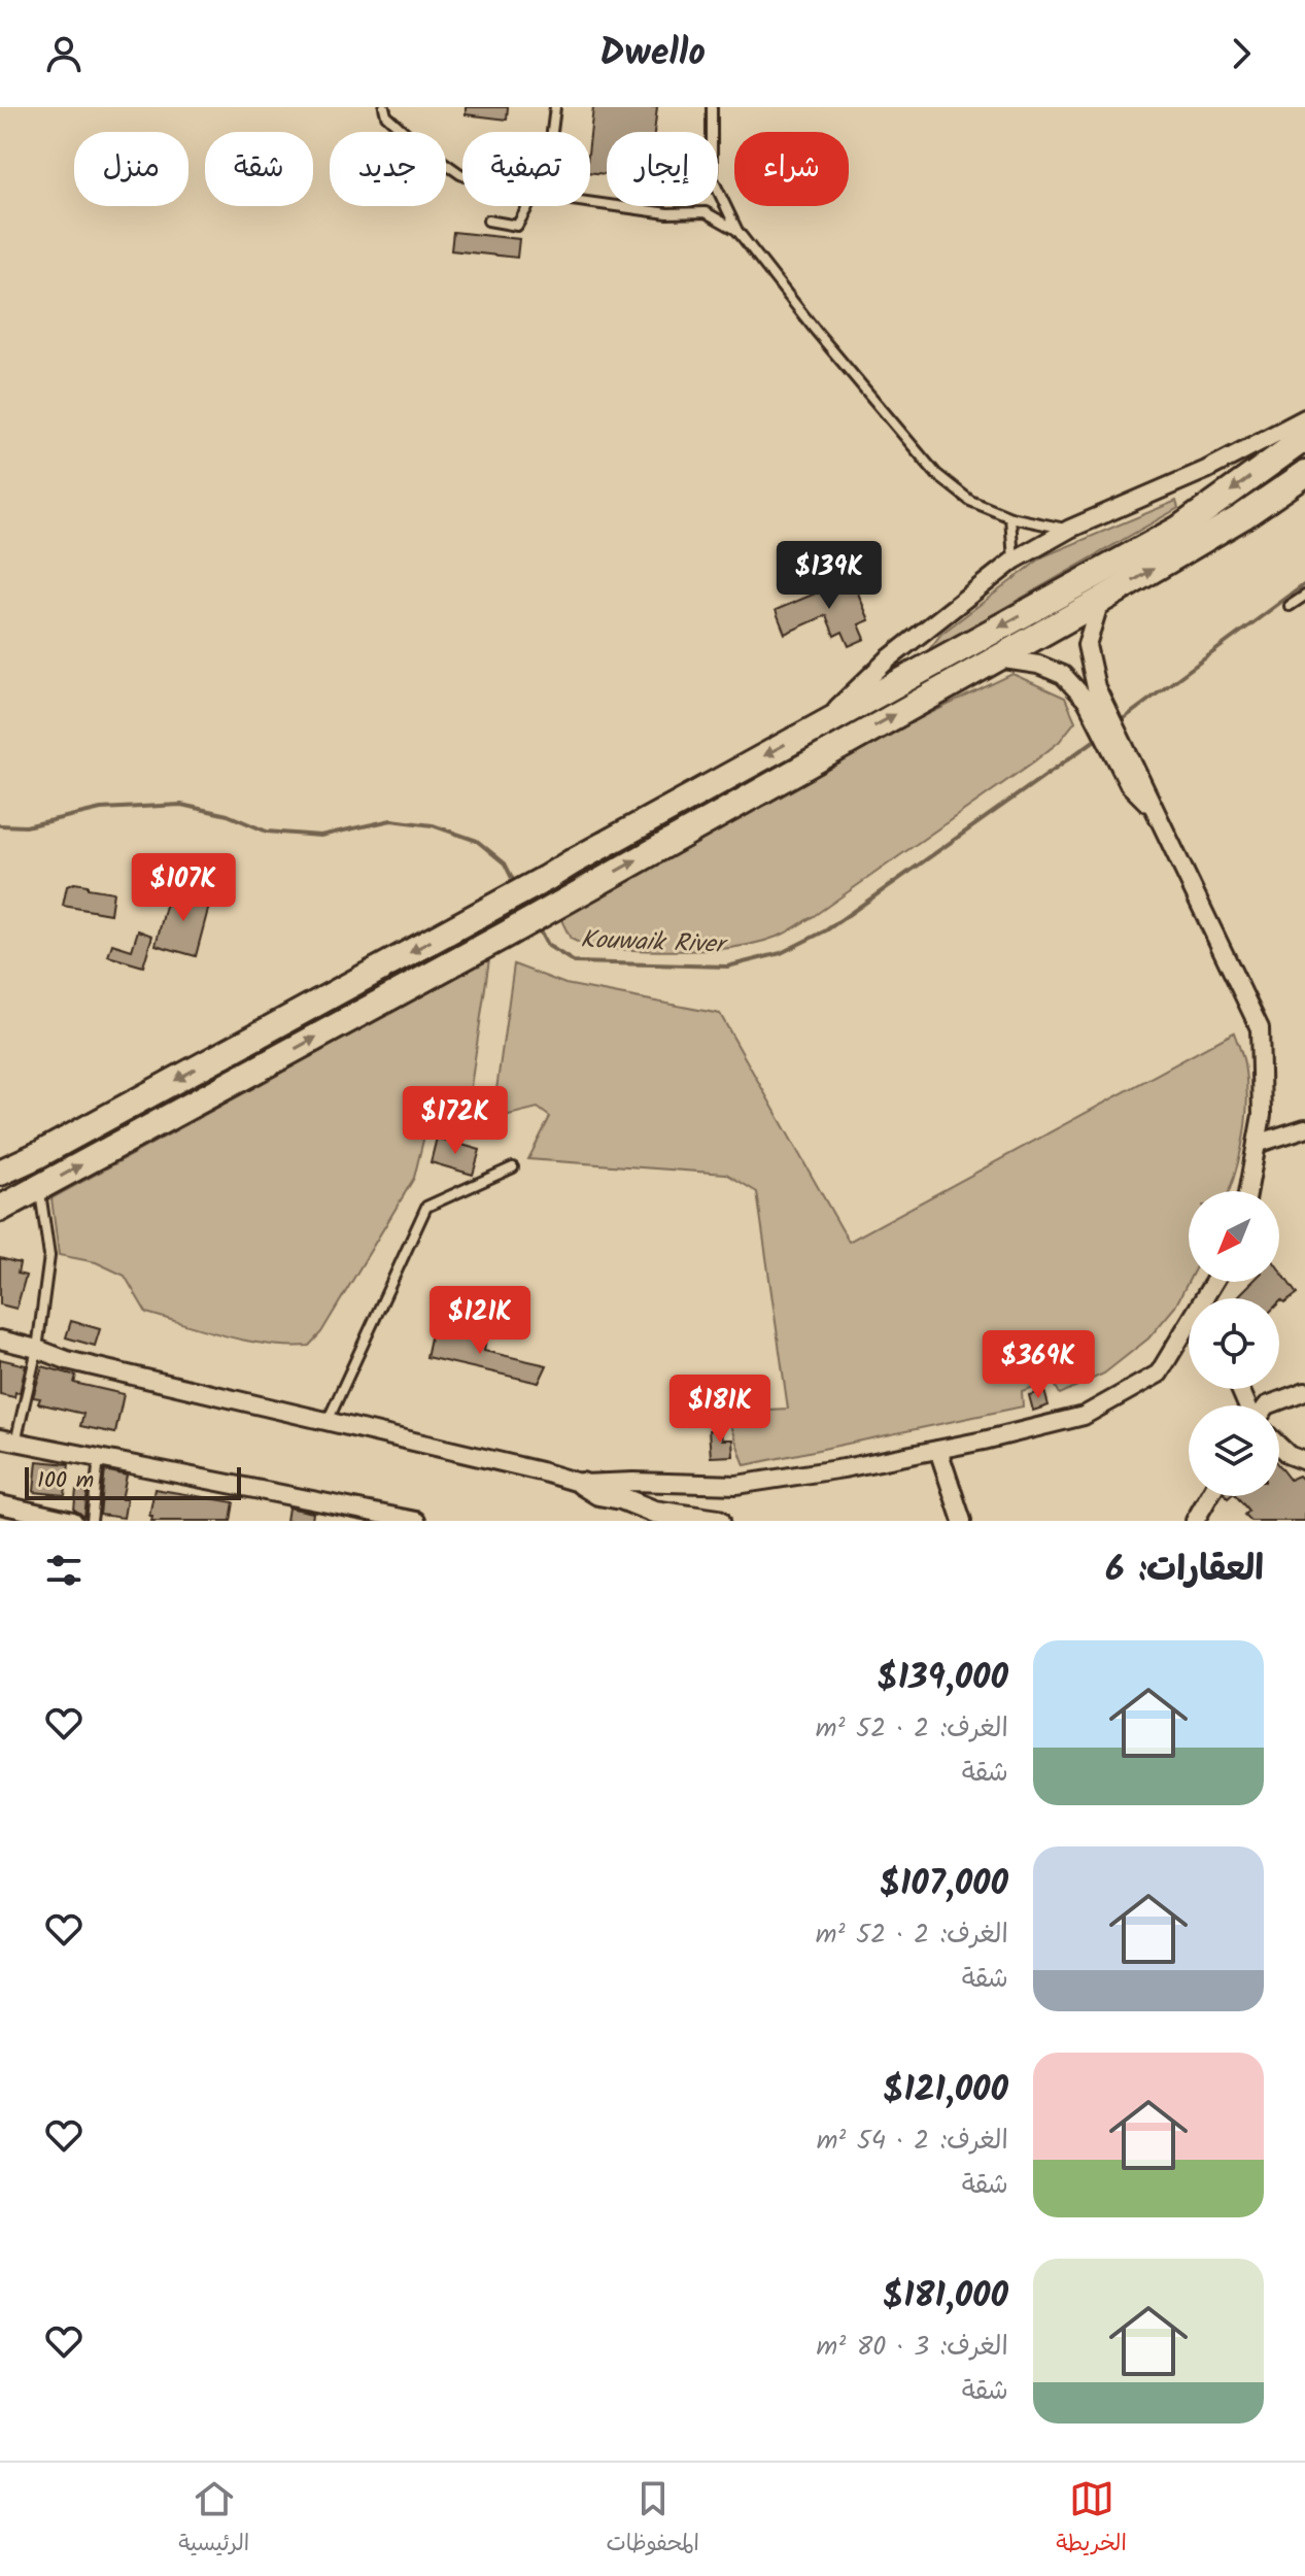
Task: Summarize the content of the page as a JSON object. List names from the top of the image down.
{
  "water": ["Kouwaik River"],
  "scale_bar": "100 m",
  "north": "bottom left",
  "page": {
    "header": "Dwello",
    "chip": [
      "شراء",
      "إيجار",
      "تصفية",
      "جديد",
      "شقة",
      "منزل"
    ],
    "price": [
      "$139K",
      "$107K",
      "$172K",
      "$121K",
      "$369K",
      "$181K"
    ],
    "scale": "100 m",
    "heading": "العقارات: 6",
    "list": [
      {
        "name": "$139,000",
        "note": "الغرف: 2 · 52 m² · شقة"
      },
      {
        "name": "$107,000",
        "note": "الغرف: 2 · 52 m² · شقة"
      },
      {
        "name": "$121,000",
        "note": "الغرف: 2 · 54 m² · شقة"
      },
      {
        "name": "$181,000",
        "note": "الغرف: 3 · 80 m² · شقة"
      }
    ],
    "tabs": ["الخريطة", "المحفوظات", "الرئيسية"]
  }
}
